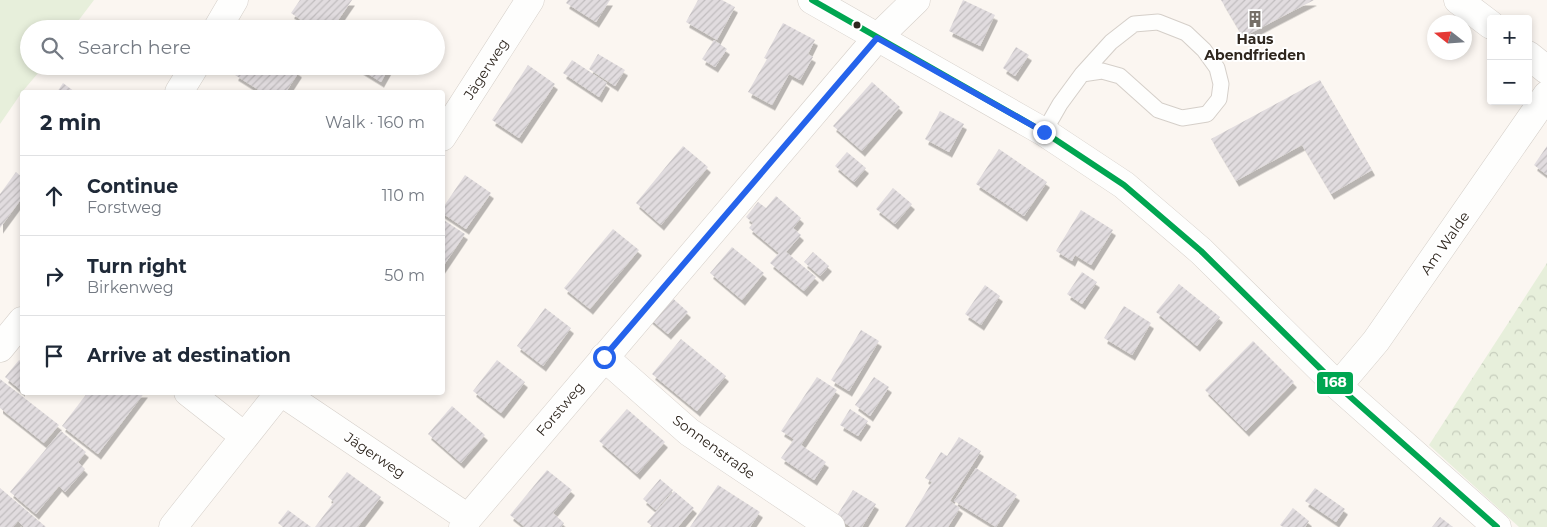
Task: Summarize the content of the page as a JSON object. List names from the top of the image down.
{
  "streets": {
    "street": [
      "Jägerweg",
      "Am Walde",
      "Forstweg",
      "Sonnenstraße"
    ]
  },
  "crossings": [
    ["Jägerweg", "Forstweg"],
    ["Forstweg", "Sonnenstraße"]
  ],
  "places": {
    "building": ["Haus Abendfrieden"]
  },
  "lines": ["transit line 168"],
  "north": "left",
  "page": {
    "map_buttons": ["+", "−"],
    "search": "Search here",
    "heading": ["2 min", "Walk · 160 m"],
    "list": [
      ["Continue", "Forstweg", "110 m"],
      ["Turn right", "Birkenweg", "50 m"],
      "Arrive at destination"
    ]
  }
}
